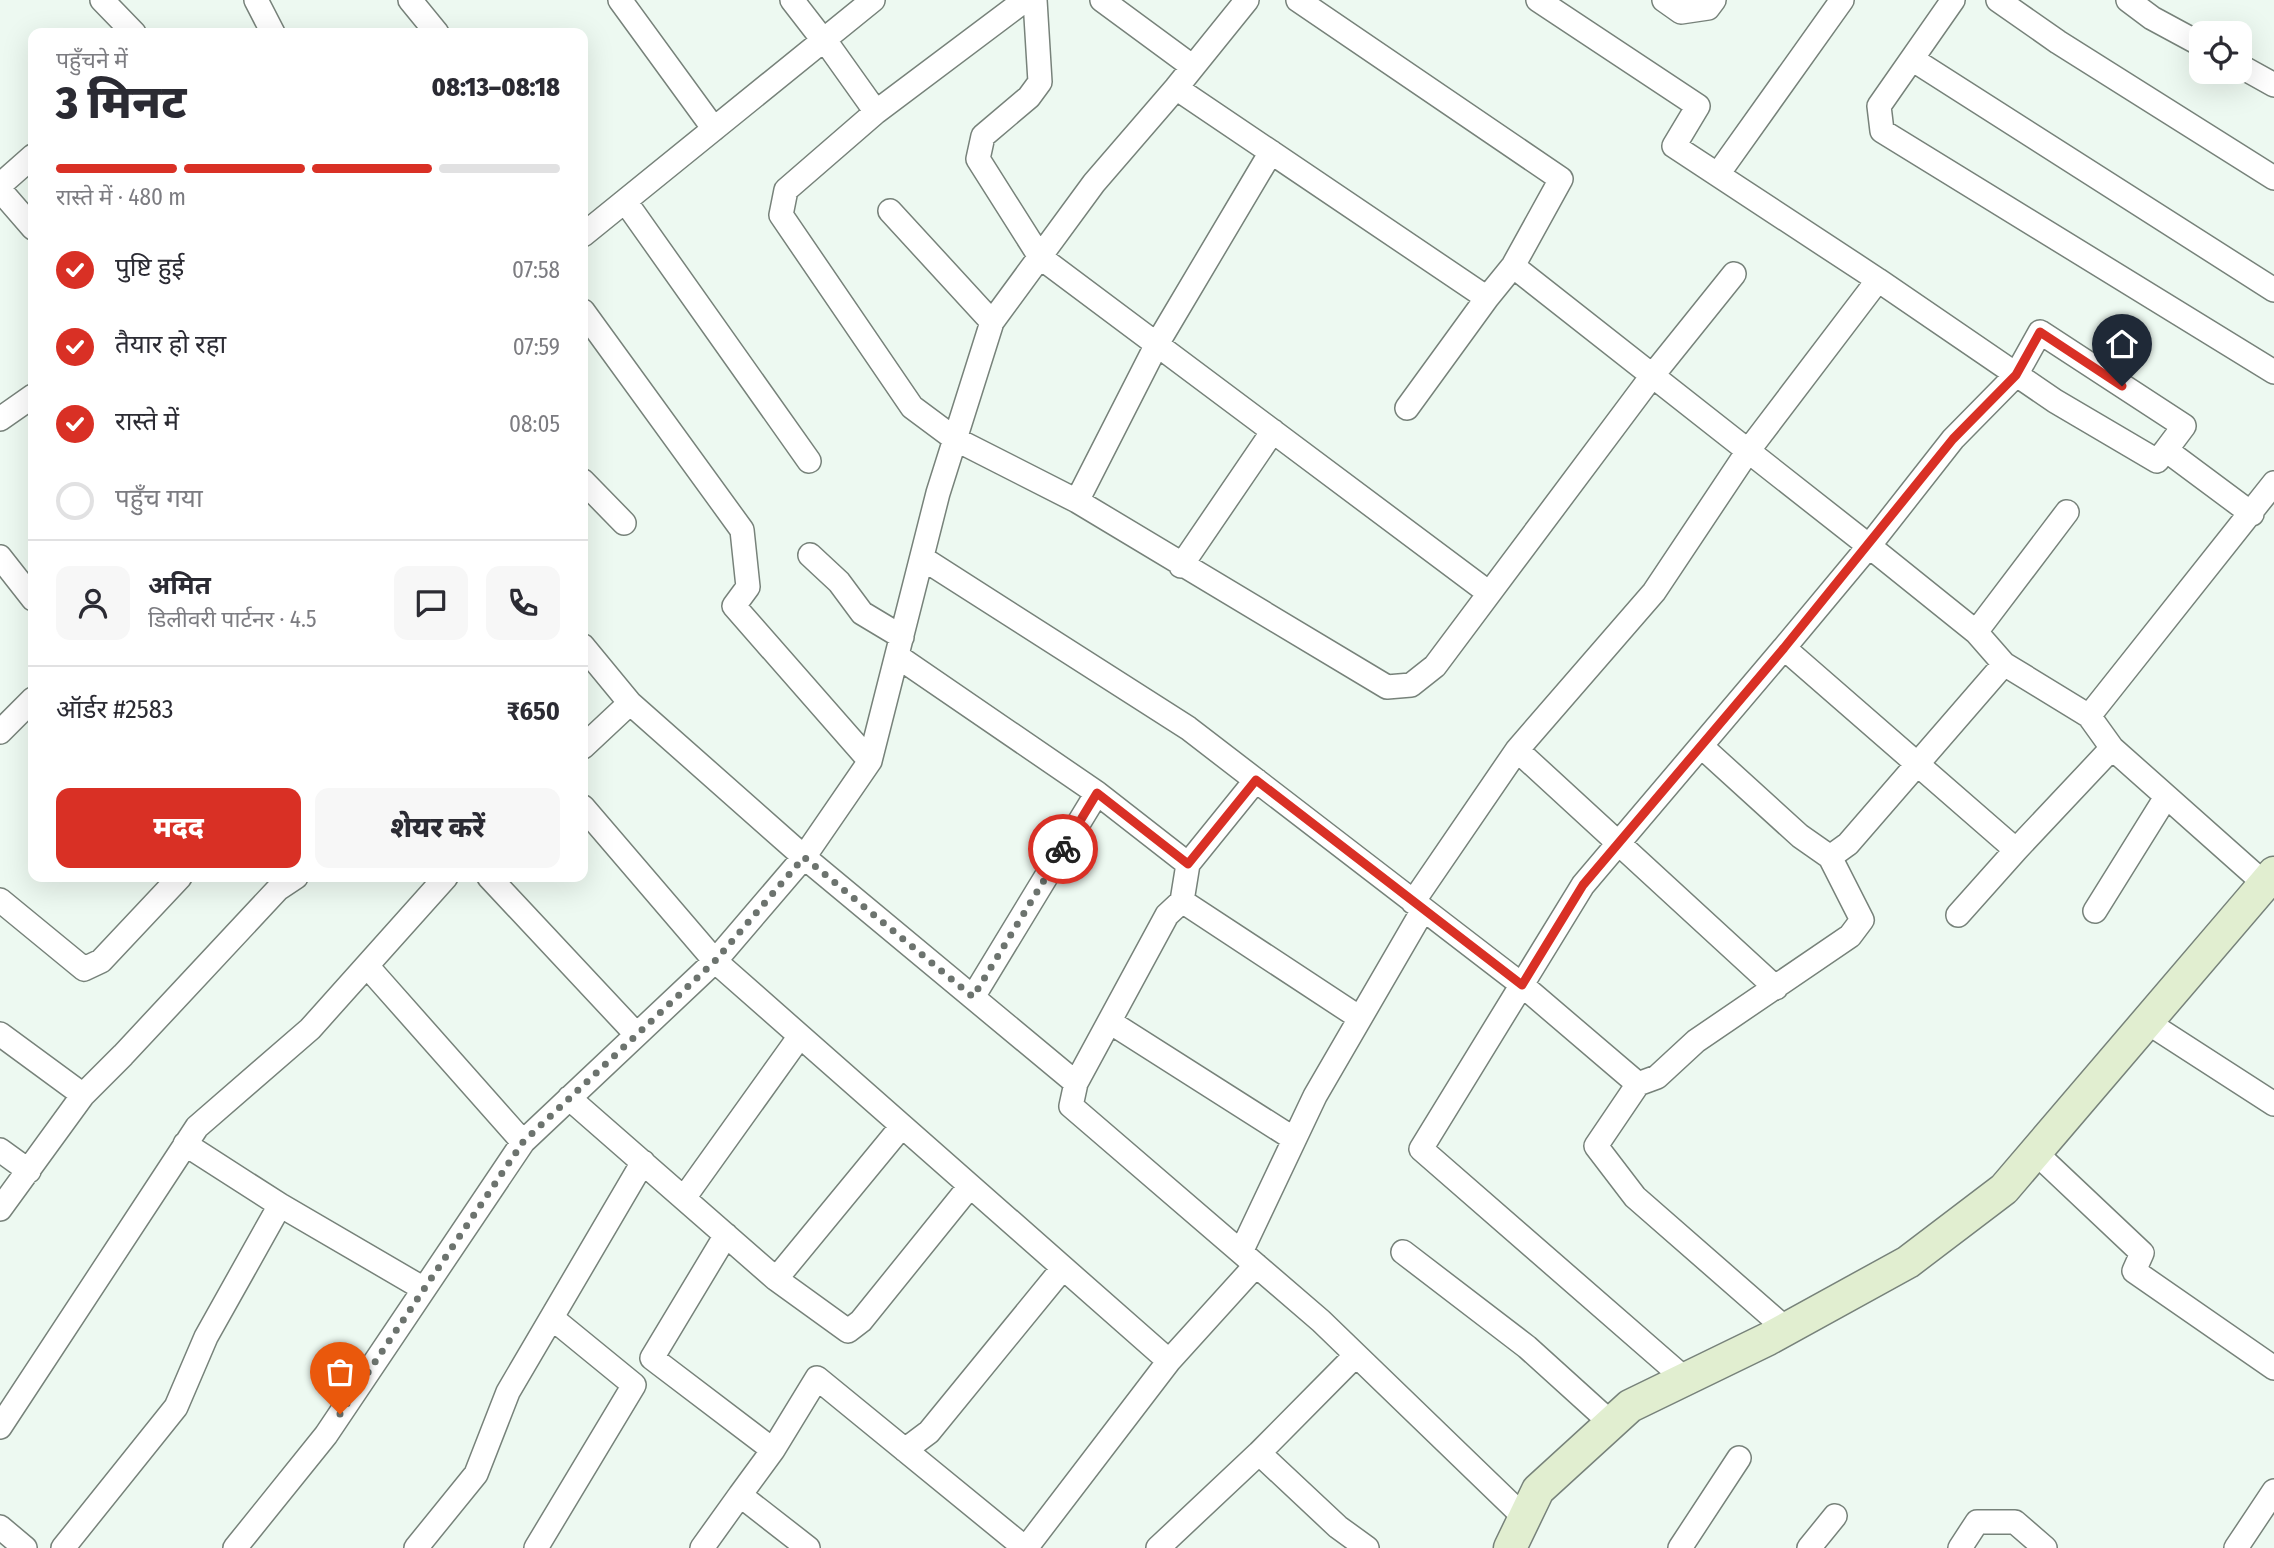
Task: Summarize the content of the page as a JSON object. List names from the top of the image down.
{
  "page": {
    "heading": ["3 मिनट", "पहुँचने में", "08:13–08:18"],
    "panel": [
      "अमित",
      "डिलीवरी पार्टनर · 4.5",
      "ऑर्डर #2583",
      "₹650"
    ],
    "bar": "रास्ते में · 480 m",
    "list": [
      ["पुष्टि हुई", "07:58"],
      ["तैयार हो रहा", "07:59"],
      ["रास्ते में", "08:05"],
      "पहुँच गया"
    ],
    "buttons": ["मदद", "शेयर करें"]
  }
}
